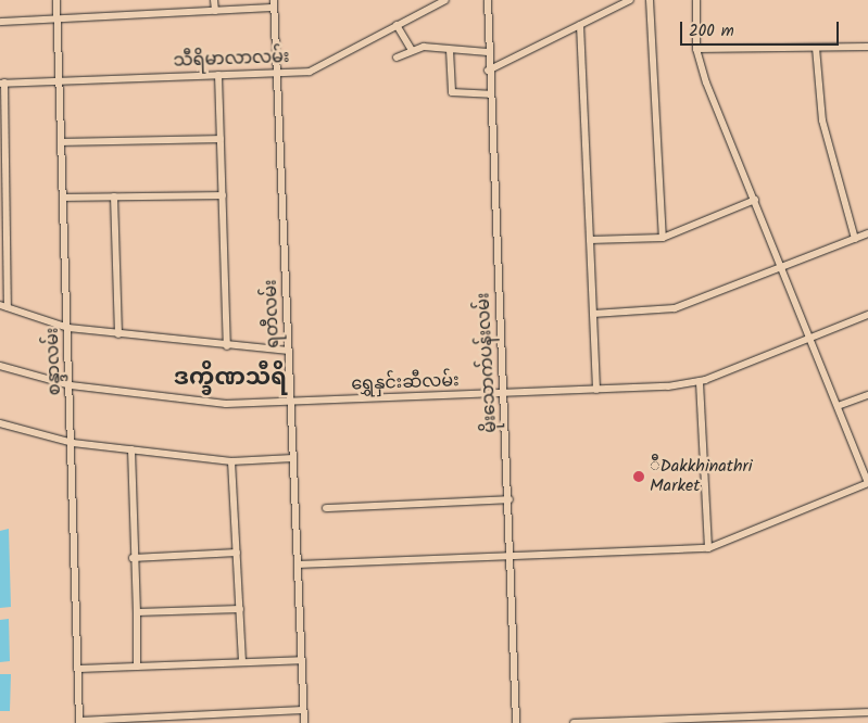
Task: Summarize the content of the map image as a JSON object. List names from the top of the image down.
{
  "streets": {
    "street": [
      "သီရိမာလာလမ်း",
      "ရတီလမ်း",
      "စန္ဒာလမ်း",
      "မိုးသောက်ပန်းလမ်း",
      "ရွှေနှင်းဆီလမ်း"
    ]
  },
  "crossings": [
    ["သီရိမာလာလမ်း", "ရတီလမ်း"],
    ["သီရိမာလာလမ်း", "စန္ဒာလမ်း"],
    ["ရတီလမ်း", "ရွှေနှင်းဆီလမ်း"],
    ["စန္ဒာလမ်း", "ရွှေနှင်းဆီလမ်း"],
    ["မိုးသောက်ပန်းလမ်း", "ရွှေနှင်းဆီလမ်း"]
  ],
  "districts": ["ဒက္ခိဏသီရိ"],
  "places": ["ီDakkhinathri Market"],
  "scale_bar": "200 m"
}
